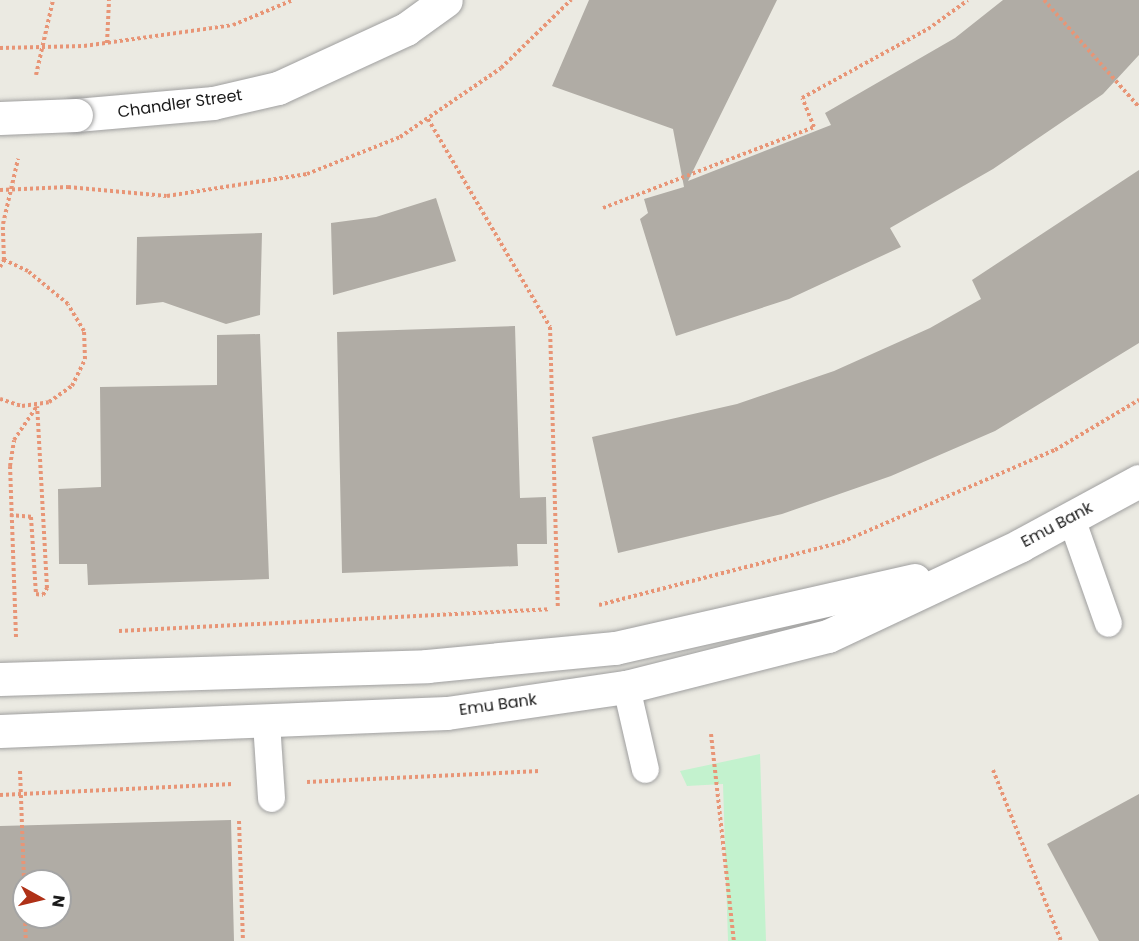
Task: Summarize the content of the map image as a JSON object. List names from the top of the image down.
{
  "streets": {
    "street": ["Chandler Street", "Emu Bank"]
  },
  "north": "right"
}
